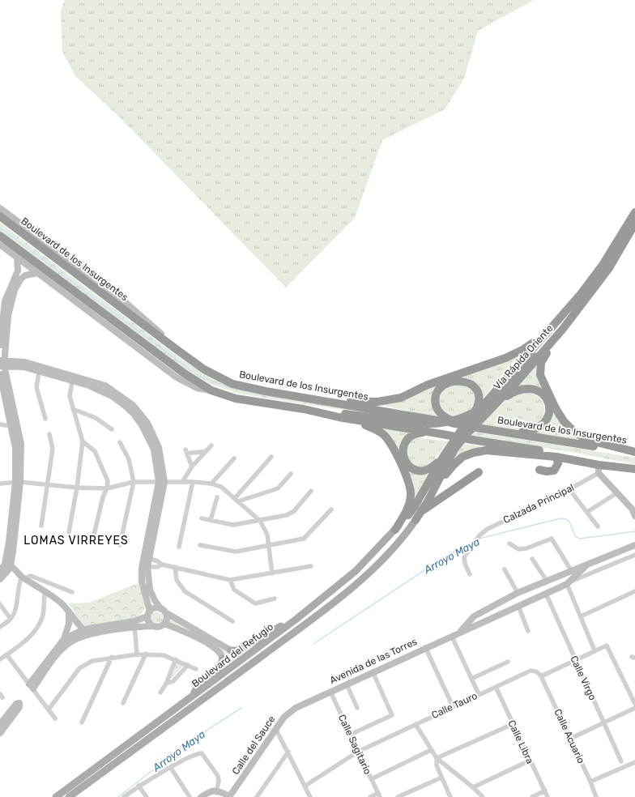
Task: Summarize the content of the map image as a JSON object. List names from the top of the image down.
{
  "streets": {
    "highway": ["Boulevard de los Insurgentes", "Vía Rápida Oriente"],
    "main road": ["Boulevard del Refugio"],
    "street": [
      "Calzada Principal",
      "Avenida de las Torres",
      "Calle Virgo",
      "Calle Tauro",
      "Calle Acuario",
      "Calle Libra",
      "Calle Sagitario",
      "Calle del Sauce"
    ]
  },
  "crossings": [
    ["Avenida de las Torres", "Calle Virgo"],
    ["Avenida de las Torres", "Calle Sagitario"],
    ["Avenida de las Torres", "Calle del Sauce"],
    ["Calle Tauro", "Calle Acuario"],
    ["Calle Tauro", "Calle Libra"],
    ["Calle Tauro", "Calle Sagitario"]
  ],
  "districts": ["LOMAS VIRREYES"],
  "water": ["Arroyo Maya"]
}
